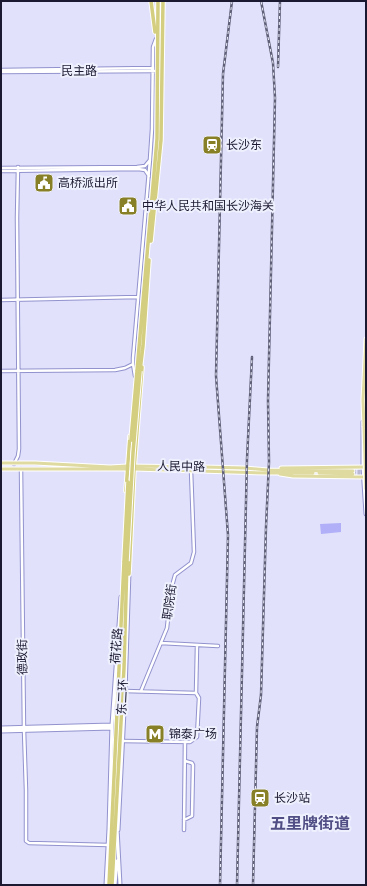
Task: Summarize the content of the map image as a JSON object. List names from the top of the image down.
{
  "streets": {
    "highway": ["东二环"],
    "main road": ["人民中路", "荷花路"],
    "street": ["民主路", "职院街", "德政街"]
  },
  "crossings": [
    ["人民中路", "职院街"],
    ["人民中路", "德政街"],
    ["荷花路", "东二环"]
  ],
  "districts": ["五里牌街道"],
  "places": {
    "station": ["长沙东", "长沙站"],
    "public building": ["高桥派出所", "中华人民共和国长沙海关"],
    "metro station": ["锦泰广场"]
  }
}
